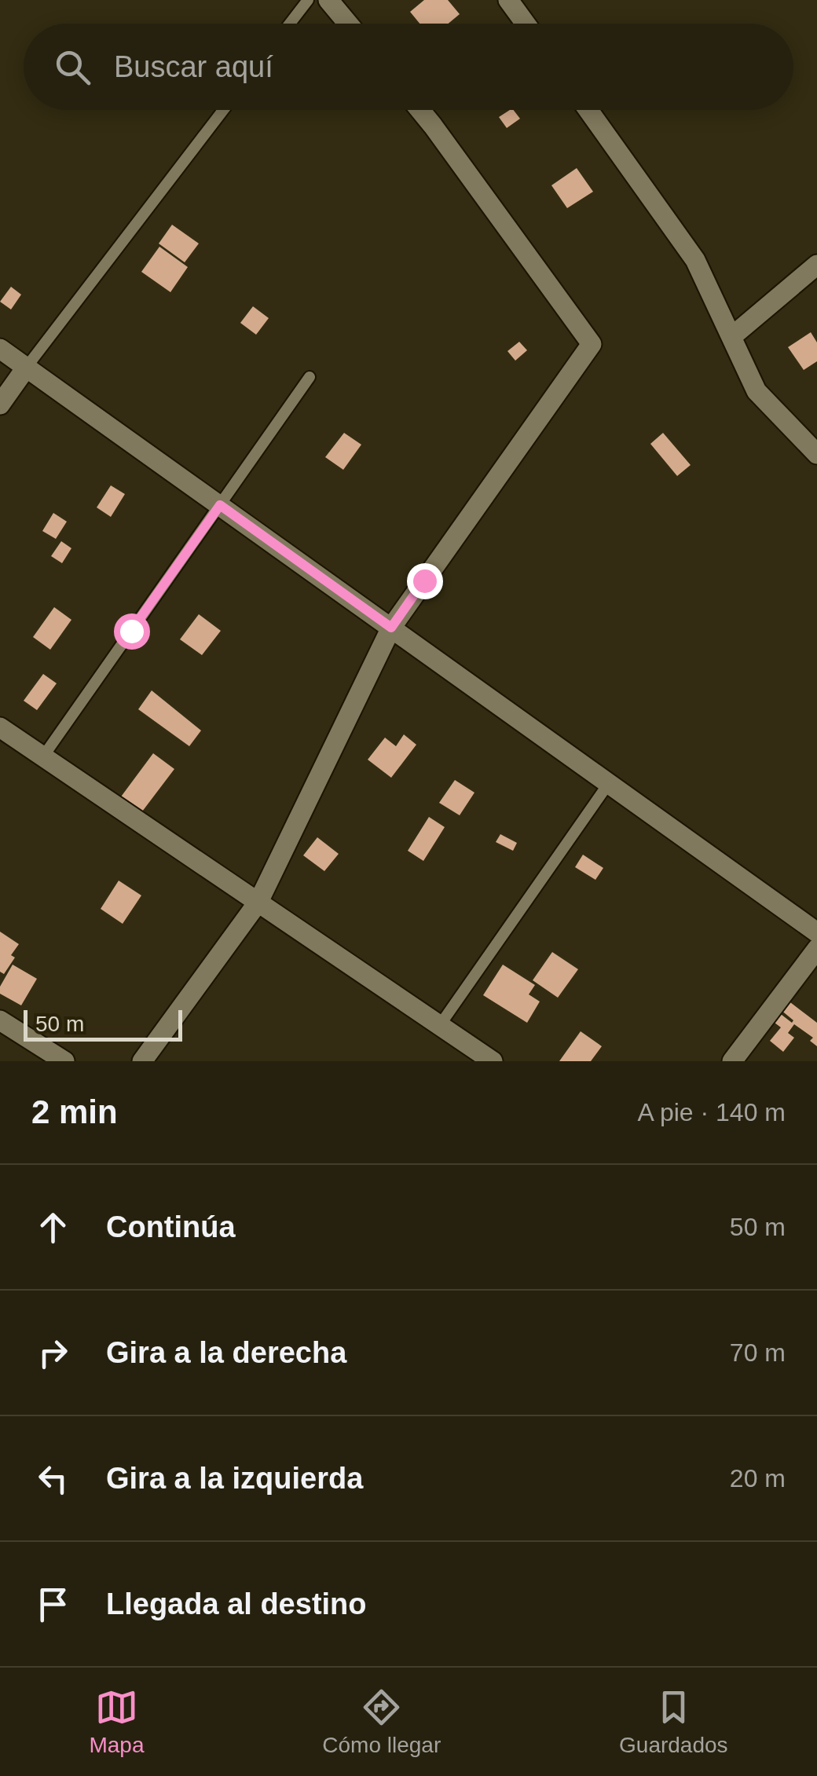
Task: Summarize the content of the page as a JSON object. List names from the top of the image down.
{
  "scale_bar": "50 m",
  "page": {
    "search": "Buscar aquí",
    "scale": "50 m",
    "heading": ["2 min", "A pie · 140 m"],
    "list": [
      ["Continúa", "50 m"],
      ["Gira a la derecha", "70 m"],
      ["Gira a la izquierda", "20 m"],
      "Llegada al destino"
    ],
    "nav": ["Mapa", "Cómo llegar", "Guardados"]
  }
}
